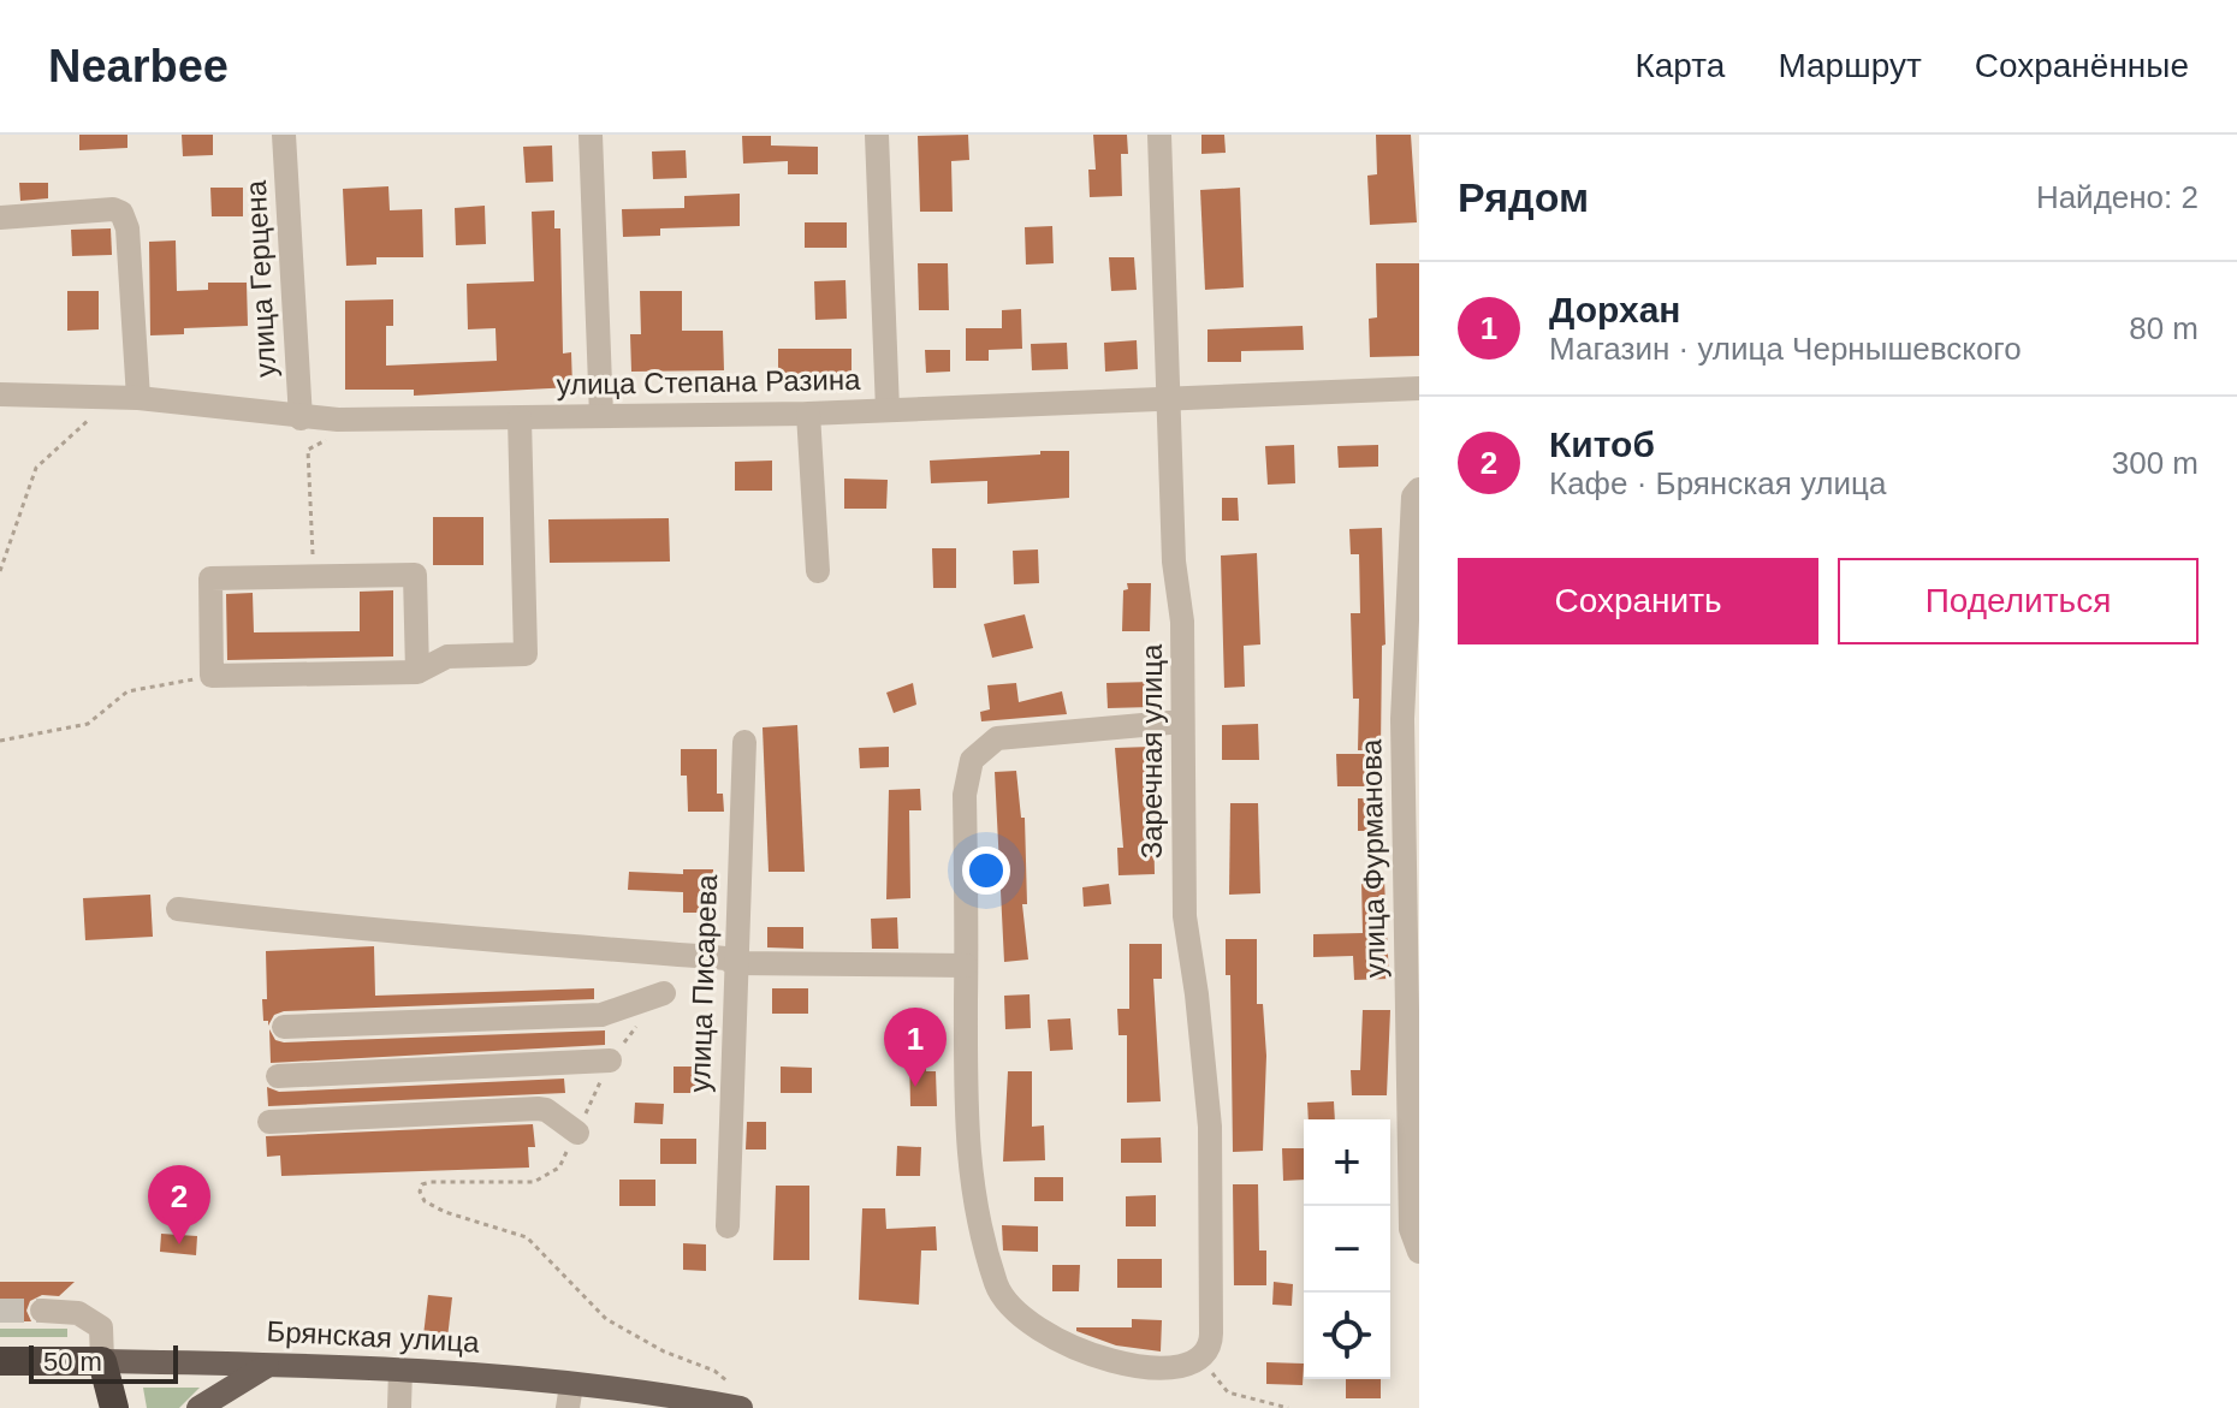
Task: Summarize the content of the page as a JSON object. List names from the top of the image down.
{
  "streets": {
    "highway": ["Брянская улица"],
    "street": [
      "улица Герцена",
      "улица Степана Разина",
      "Заречная улица",
      "улица Фурманова",
      "улица Писарева"
    ]
  },
  "crossings": [
    ["улица Герцена", "улица Степана Разина"],
    ["улица Степана Разина", "Заречная улица"]
  ],
  "scale_bar": "50 m",
  "page": {
    "header": "Nearbee",
    "nav": ["Карта", "Маршрут", "Сохранённые"],
    "heading": ["Рядом", "Найдено: 2"],
    "list": [
      {
        "mark": "1",
        "name": "Дорхан",
        "note": "Магазин · улица Чернышевского",
        "value": "80 m"
      },
      {
        "mark": "2",
        "name": "Китоб",
        "note": "Кафе · Брянская улица",
        "value": "300 m"
      }
    ],
    "buttons": ["Сохранить", "Поделиться"],
    "pins": ["1", "2"],
    "map_buttons": ["+", "−"],
    "scale": "50 m"
  }
}
